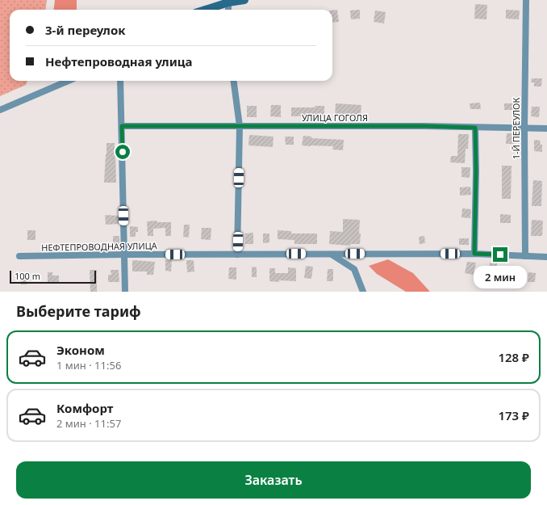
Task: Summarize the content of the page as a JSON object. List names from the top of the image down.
{
  "streets": {
    "street": ["УЛИЦА ГОГОЛЯ", "1-Й ПЕРЕУЛОК", "НЕФТЕПРОВОДНАЯ УЛИЦА"]
  },
  "crossings": [
    ["УЛИЦА ГОГОЛЯ", "1-Й ПЕРЕУЛОК"],
    ["1-Й ПЕРЕУЛОК", "НЕФТЕПРОВОДНАЯ УЛИЦА"]
  ],
  "scale_bar": "100 m",
  "page": {
    "banner": ["3-й переулок", "Нефтепроводная улица"],
    "bubble": "2 мин",
    "scale": "100 m",
    "heading": "Выберите тариф",
    "list": [
      {
        "name": "Эконом",
        "note": "1 мин · 11:56",
        "value": "128 ₽"
      },
      {
        "name": "Комфорт",
        "note": "2 мин · 11:57",
        "value": "173 ₽"
      }
    ],
    "buttons": "Заказать"
  }
}
